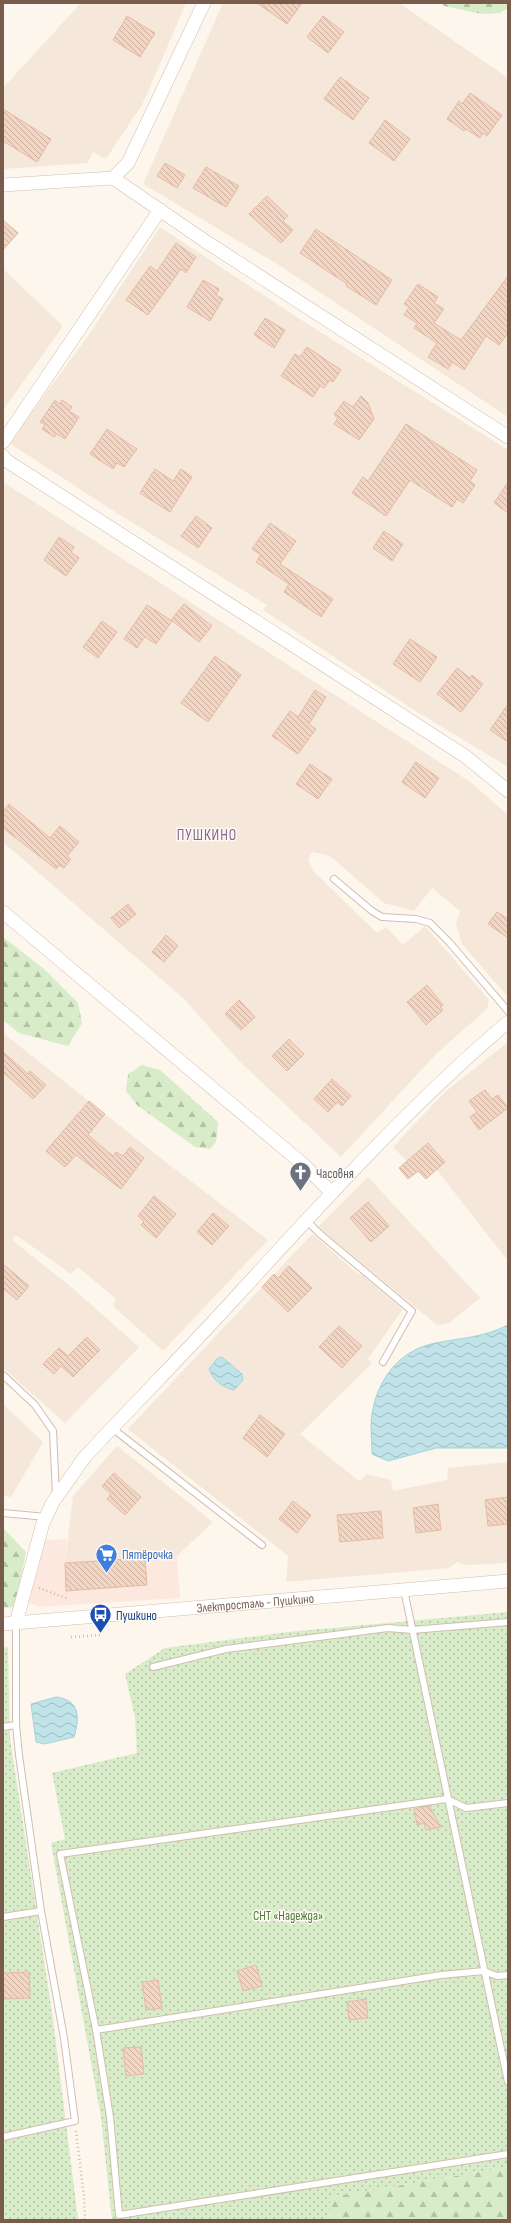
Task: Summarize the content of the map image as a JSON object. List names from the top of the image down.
{
  "streets": {
    "street": ["Электросталь - Пушкино"]
  },
  "districts": ["ПУШКИНО"],
  "parks": ["СНТ «Надежда»"],
  "places": {
    "church": ["Часовня"],
    "supermarket": ["Пятёрочка"],
    "bus stop": ["Пушкино"]
  }
}
